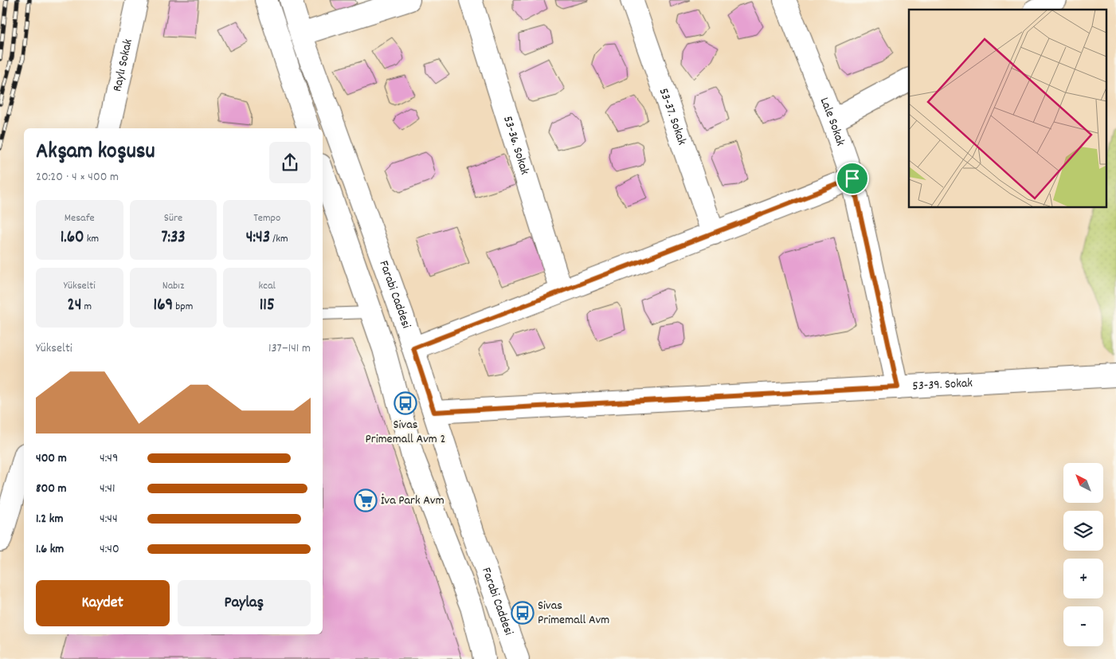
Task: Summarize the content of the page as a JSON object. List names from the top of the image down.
{
  "streets": {
    "street": [
      "Raylı Sokak",
      "53-37. Sokak",
      "Lale Sokak",
      "53-36. Sokak",
      "Farabi Caddesi",
      "53-39. Sokak"
    ]
  },
  "crossings": [
    ["Lale Sokak", "53-39. Sokak"],
    ["Farabi Caddesi", "53-39. Sokak"]
  ],
  "places": {
    "bus stop": ["Sivas Primemall Avm 2", "Sivas Primemall Avm"],
    "supermarket": ["İva Park Avm"]
  },
  "north": "top left",
  "page": {
    "heading": ["Akşam koşusu", "20:20 · 4 × 400 m"],
    "stats": [
      ["Mesafe", "1.60 km"],
      ["Süre", "7:33"],
      ["Tempo", "4:43 /km"],
      ["Yükselti", "24 m"],
      ["Nabız", "169 bpm"],
      ["kcal", "115"]
    ],
    "chart": ["Yükselti", "137–141 m"],
    "list": [
      {
        "name": "400 m",
        "note": "4:49"
      },
      {
        "name": "800 m",
        "note": "4:41"
      },
      {
        "name": "1.2 km",
        "note": "4:44"
      },
      {
        "name": "1.6 km",
        "note": "4:40"
      }
    ],
    "map_buttons": ["+", "−"],
    "buttons": ["Kaydet", "Paylaş"]
  }
}
